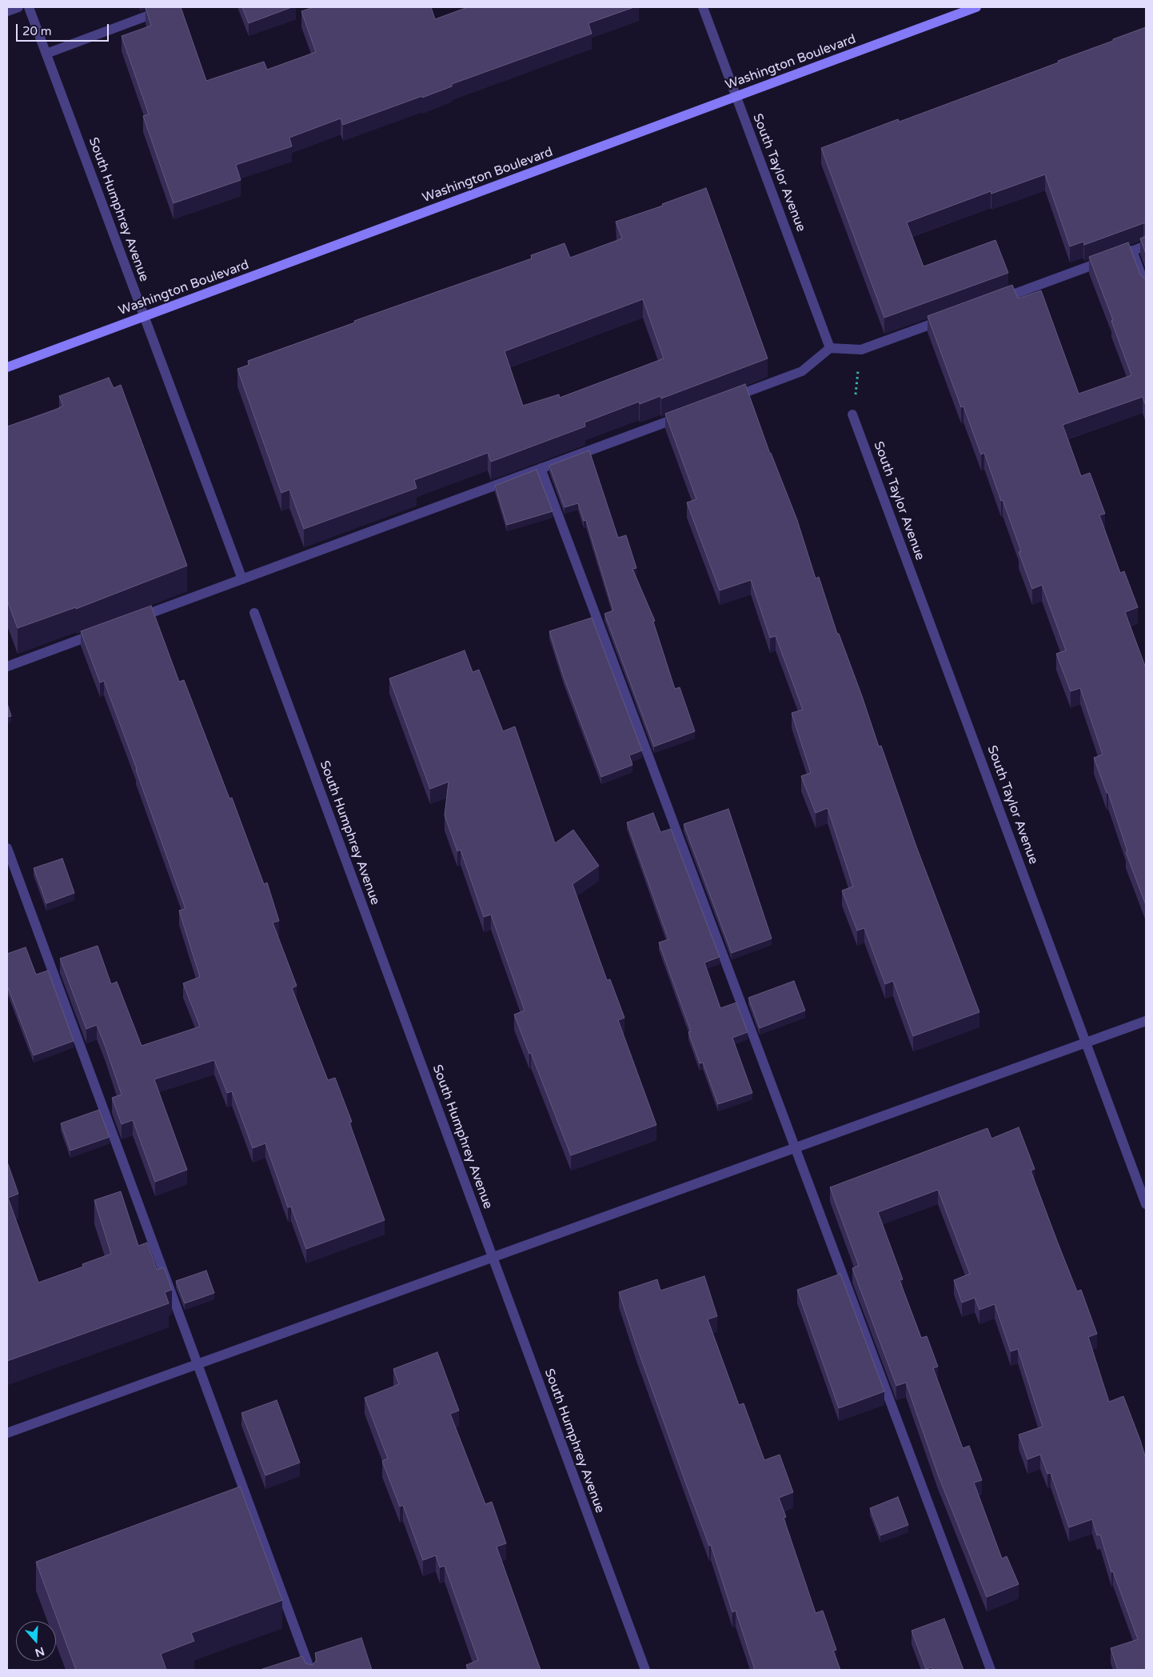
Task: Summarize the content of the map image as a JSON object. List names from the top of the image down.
{
  "streets": {
    "street": ["Washington Boulevard", "South Taylor Avenue", "South Humphrey Avenue"]
  },
  "crossings": [
    ["Washington Boulevard", "South Taylor Avenue"],
    ["Washington Boulevard", "South Humphrey Avenue"]
  ],
  "scale_bar": "20 m",
  "north": "bottom"
}
